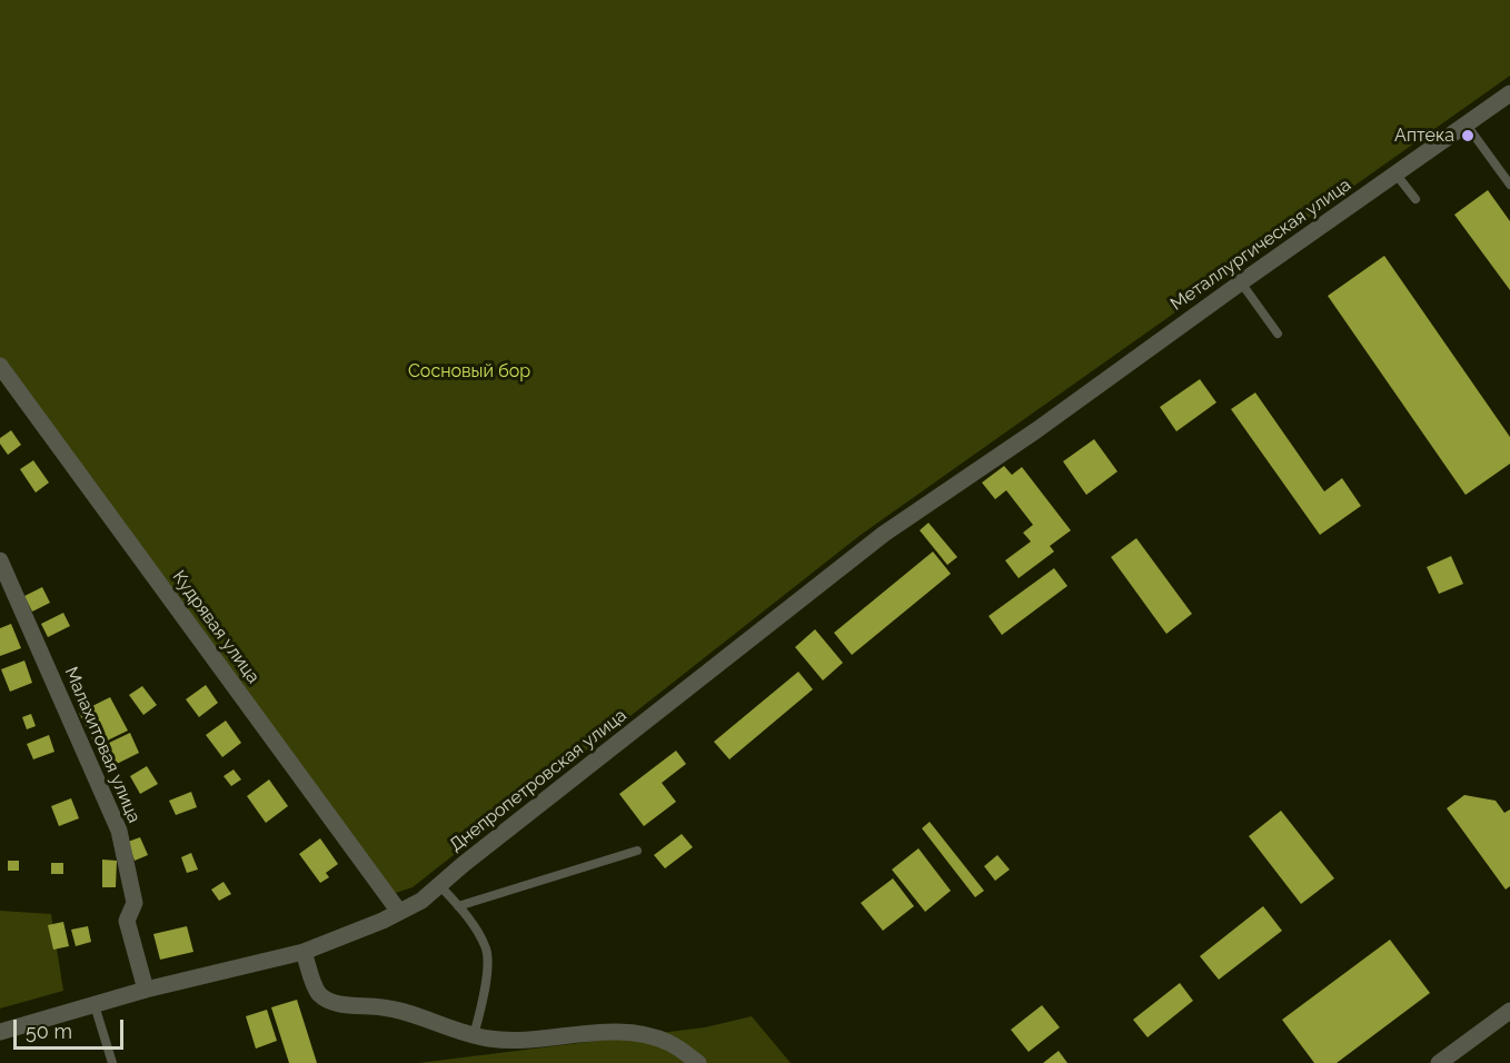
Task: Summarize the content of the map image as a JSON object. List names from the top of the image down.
{
  "streets": {
    "street": [
      "Металлургическая улица",
      "Кудрявая улица",
      "Малахитовая улица",
      "Днепропетровская улица"
    ]
  },
  "crossings": [
    ["Металлургическая улица", "Днепропетровская улица"],
    ["Кудрявая улица", "Днепропетровская улица"],
    ["Малахитовая улица", "Днепропетровская улица"]
  ],
  "parks": ["Сосновый бор"],
  "places": ["Аптека"],
  "scale_bar": "50 m"
}
